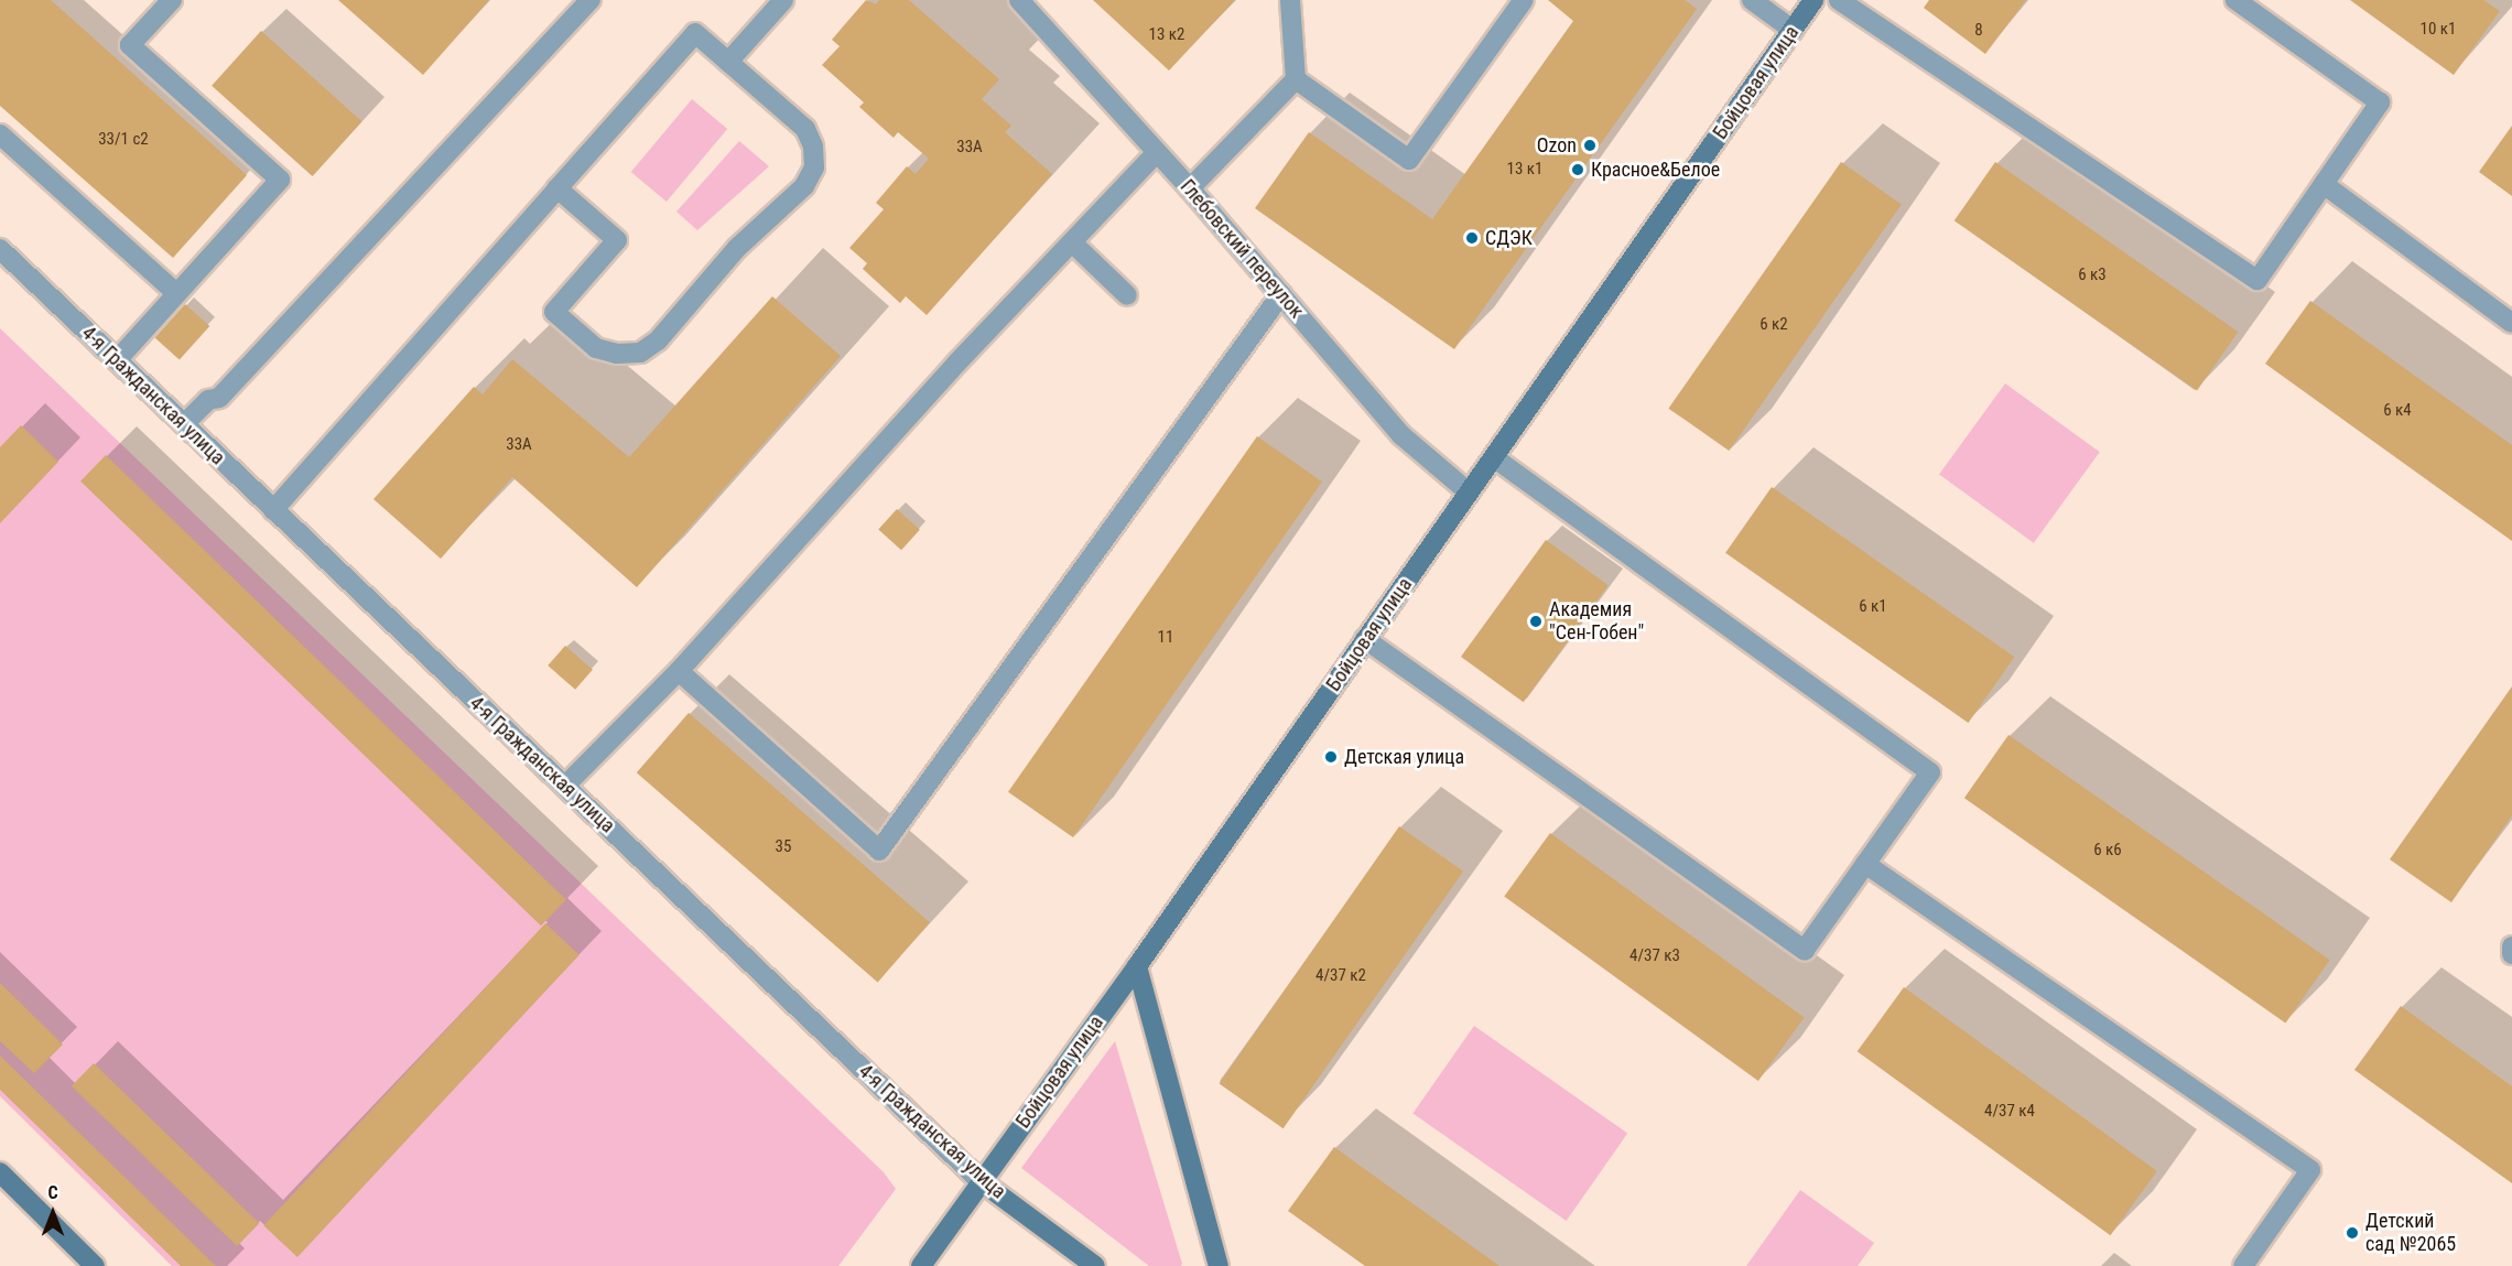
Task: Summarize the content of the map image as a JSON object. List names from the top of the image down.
{
  "streets": {
    "street": ["Бойцовая улица", "Глебовский переулок", "4-я Гражданская улица"]
  },
  "crossings": [
    ["Бойцовая улица", "Глебовский переулок"],
    ["Бойцовая улица", "4-я Гражданская улица"]
  ],
  "places": [
    "Ozon",
    "Красное&Белое",
    "СДЭК",
    "Академия \"Сен-Гобен\"",
    "Детская улица",
    "Детский сад №2065"
  ],
  "house_numbers": [
    "10 к1",
    "8",
    "13 к2",
    "33/1 с2",
    "33А",
    "13 к1",
    "6 к3",
    "6 к2",
    "6 к4",
    "33А",
    "6 к1",
    "11",
    "35",
    "6 к6",
    "4/37 к3",
    "4/37 к2",
    "4/37 к4"
  ],
  "north": "top"
}
